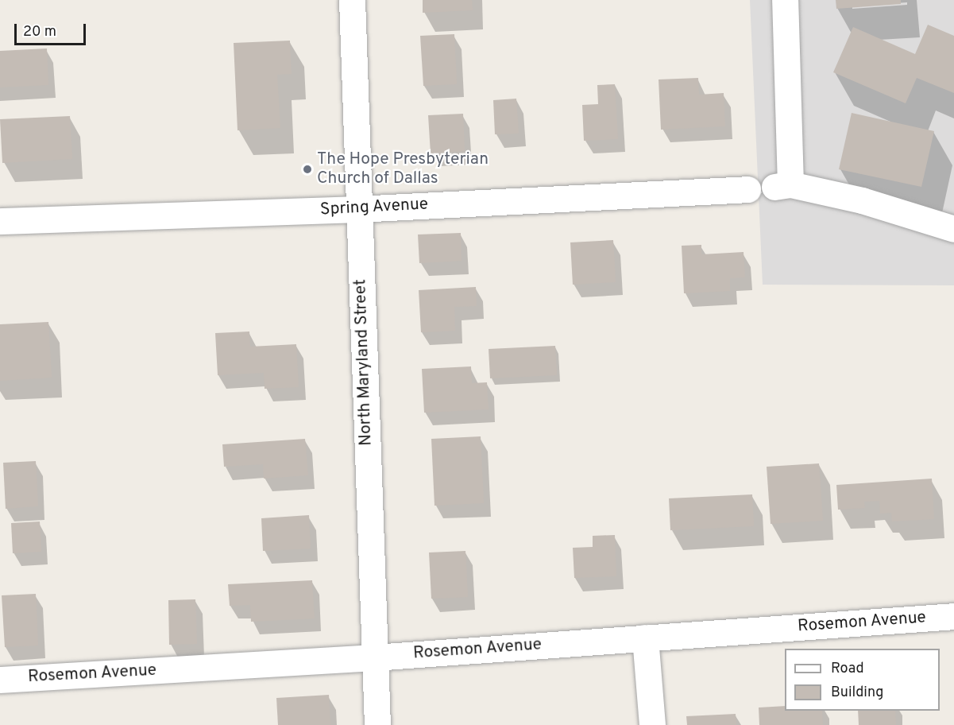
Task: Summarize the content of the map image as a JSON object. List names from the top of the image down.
{
  "streets": {
    "street": ["Spring Avenue", "North Maryland Street", "Rosemon Avenue"]
  },
  "crossings": [
    ["Spring Avenue", "North Maryland Street"],
    ["North Maryland Street", "Rosemon Avenue"]
  ],
  "places": ["The Hope Presbyterian Church of Dallas"],
  "legend": ["Road", "Building"],
  "scale_bar": "20 m"
}
